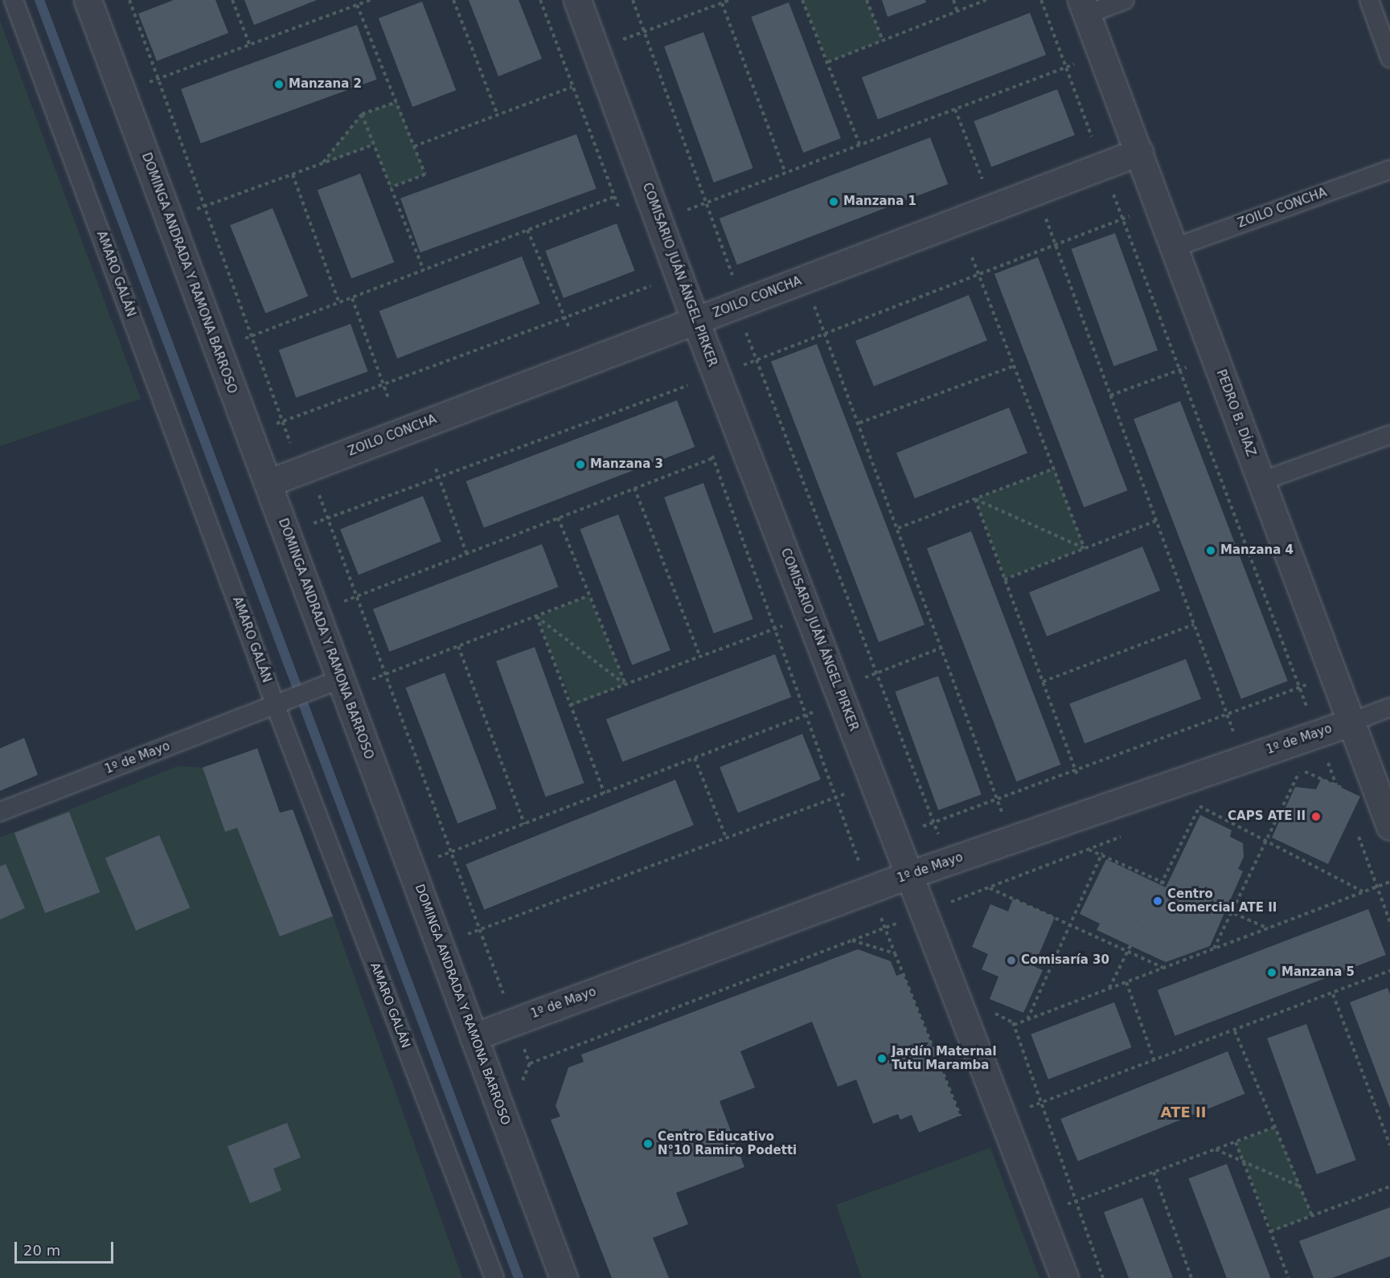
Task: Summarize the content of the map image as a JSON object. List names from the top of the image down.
{
  "streets": {
    "street": [
      "ZOILO CONCHA",
      "DOMINGA ANDRADA Y RAMONA BARROSO",
      "COMISARIO JUÁN ÁNGEL PIRKER",
      "PEDRO B. DÍAZ",
      "1º de Mayo"
    ],
    "lane": ["AMARO GALÁN"]
  },
  "crossings": [
    ["ZOILO CONCHA", "DOMINGA ANDRADA Y RAMONA BARROSO"],
    ["ZOILO CONCHA", "COMISARIO JUÁN ÁNGEL PIRKER"],
    ["ZOILO CONCHA", "PEDRO B. DÍAZ"],
    ["DOMINGA ANDRADA Y RAMONA BARROSO", "1º de Mayo"],
    ["AMARO GALÁN", "1º de Mayo"],
    ["COMISARIO JUÁN ÁNGEL PIRKER", "1º de Mayo"],
    ["PEDRO B. DÍAZ", "1º de Mayo"]
  ],
  "districts": ["ATE II"],
  "places": [
    "Manzana 2",
    "Manzana 1",
    "Manzana 3",
    "Manzana 4",
    "CAPS ATE II",
    "Centro Comercial ATE II",
    "Comisaría 30",
    "Manzana 5",
    "Jardín Maternal Tutu Maramba",
    "Centro Educativo N°10 Ramiro Podetti"
  ],
  "scale_bar": "20 m"
}
